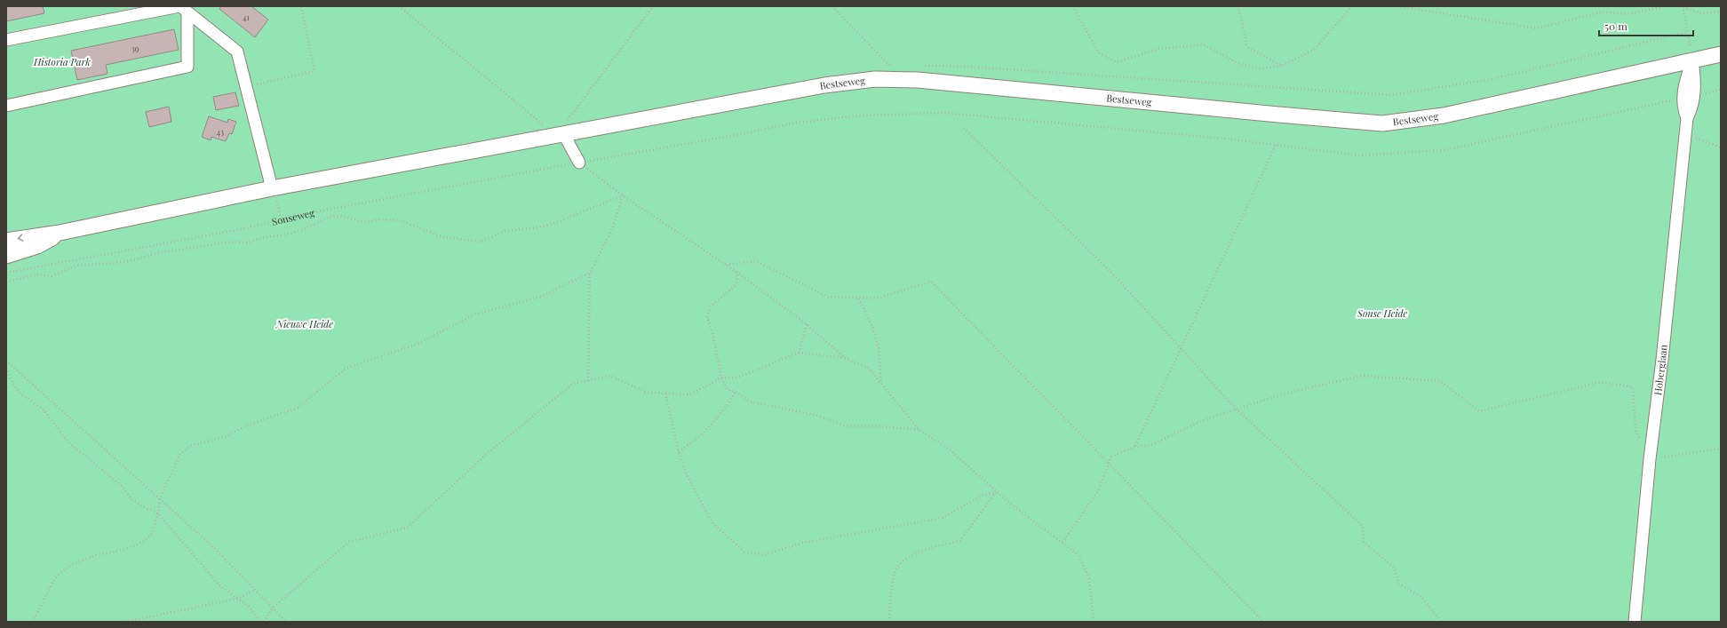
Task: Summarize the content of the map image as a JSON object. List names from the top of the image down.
{
  "streets": {
    "main road": ["Bestseweg"],
    "street": ["Hoberglaan"],
    "path": ["Sonseweg"]
  },
  "crossings": [
    ["Bestseweg", "Hoberglaan"]
  ],
  "parks": ["Historia Park", "Sonse Heide", "Nieuwe Heide"],
  "house_numbers": ["41", "39", "43"],
  "scale_bar": "50 m"
}
